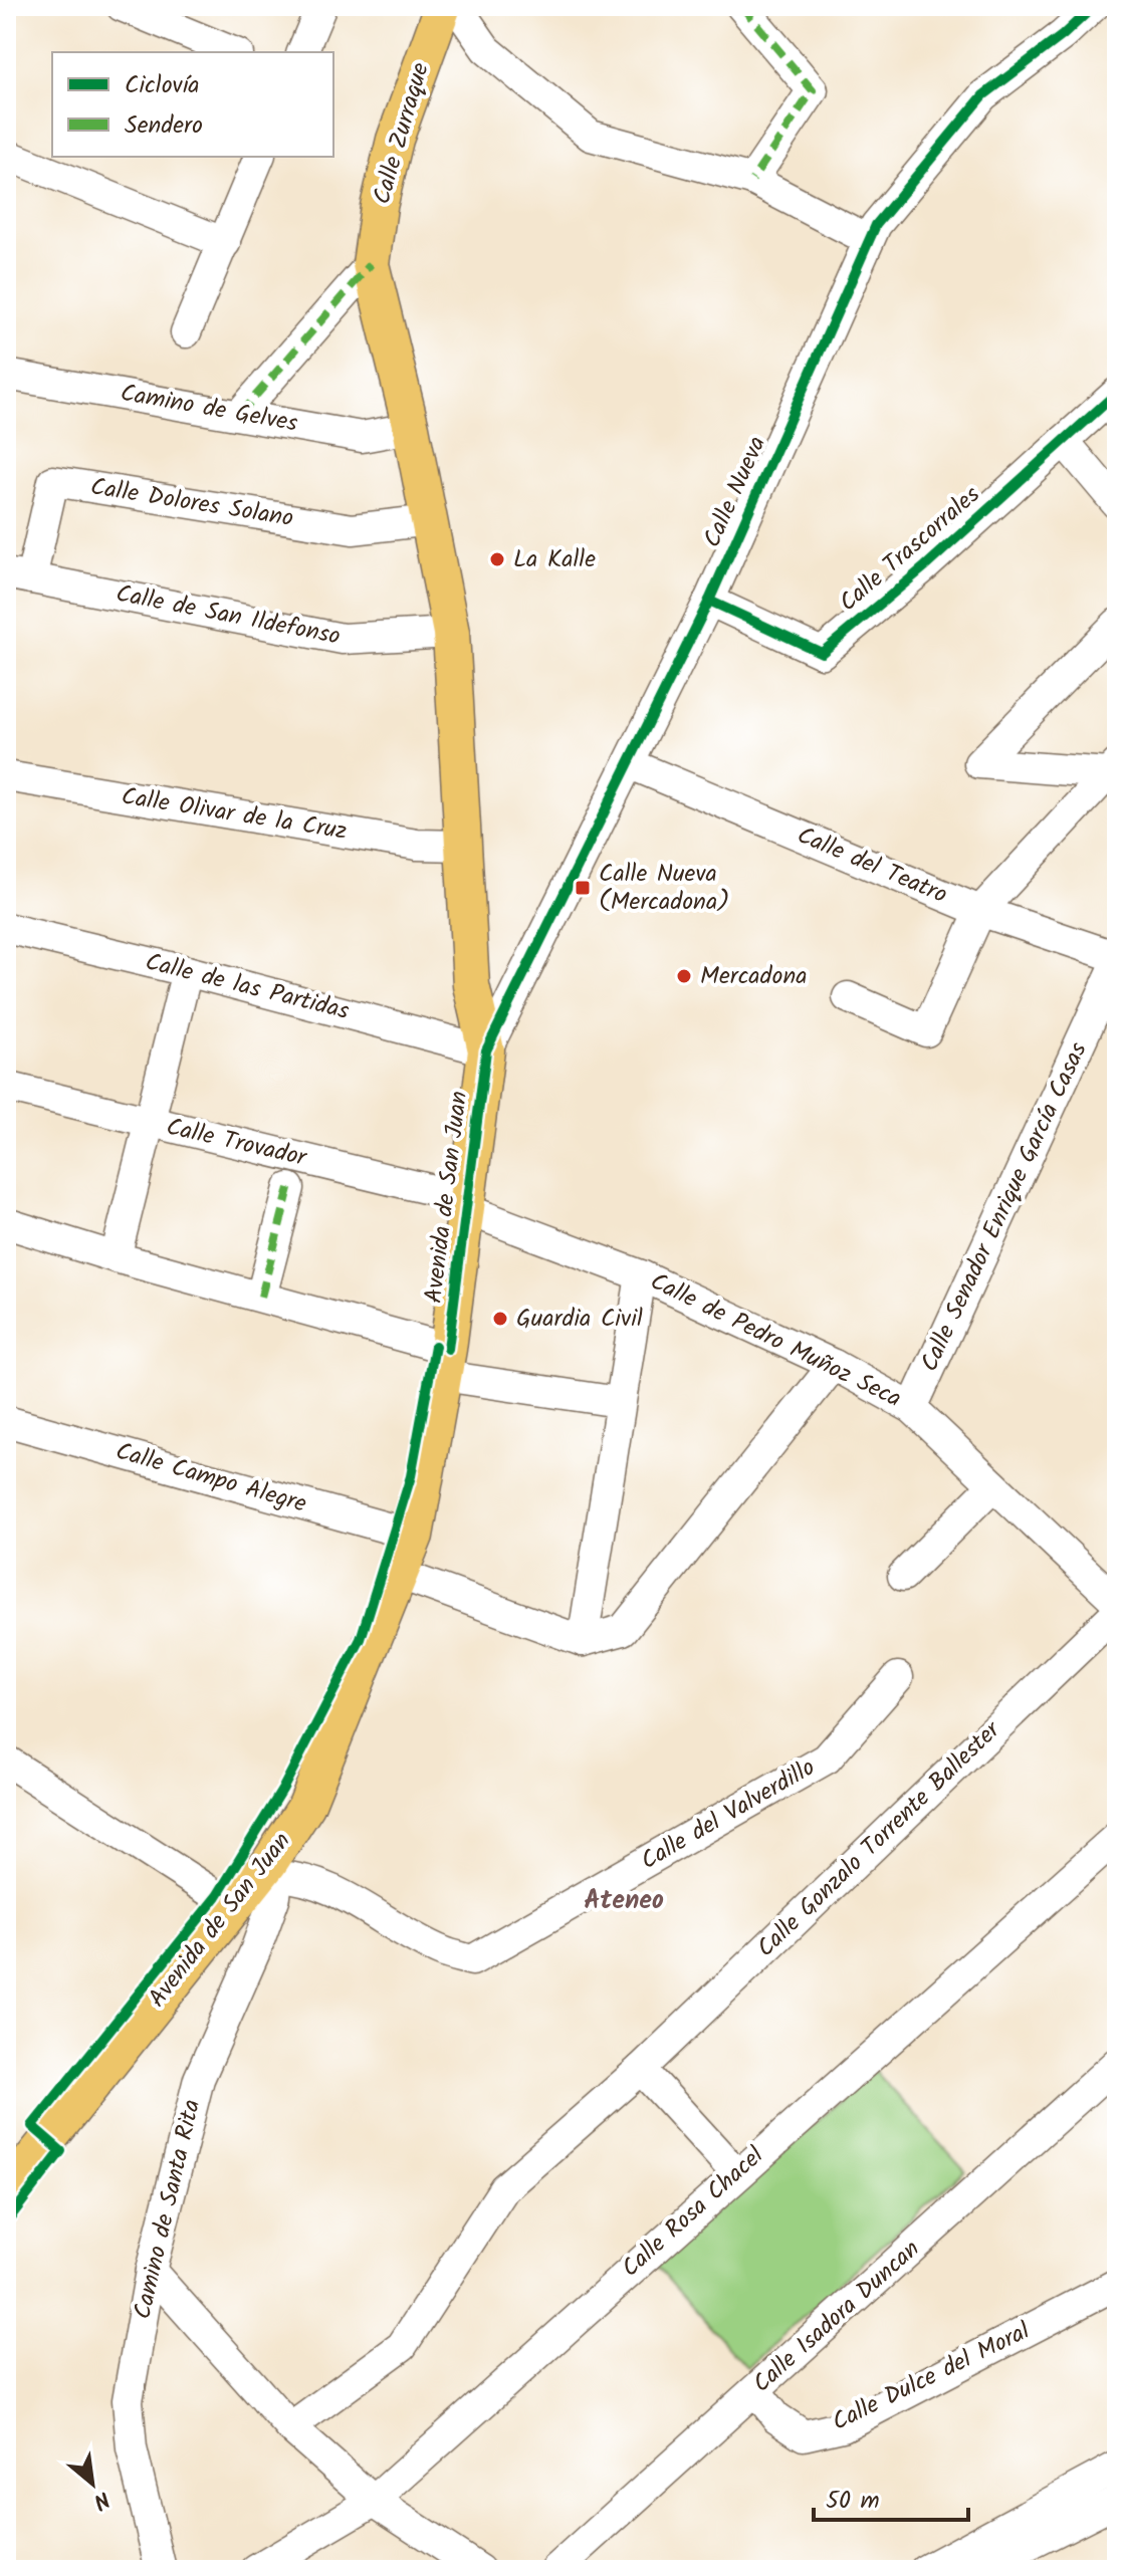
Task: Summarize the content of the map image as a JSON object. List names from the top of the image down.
{
  "streets": {
    "main road": ["Calle Zurraque", "Avenida de San Juan"],
    "street": [
      "Camino de Gelves",
      "Calle Nueva",
      "Calle Dolores Solano",
      "Calle Trascorrales",
      "Calle de San Ildefonso",
      "Calle Olivar de la Cruz",
      "Calle del Teatro",
      "Calle de las Partidas",
      "Calle Trovador",
      "Calle Senador Enrique García Casas",
      "Calle de Pedro Muñoz Seca",
      "Calle Campo Alegre",
      "Calle del Valverdillo",
      "Calle Gonzalo Torrente Ballester",
      "Camino de Santa Rita",
      "Calle Rosa Chacel",
      "Calle Isadora Duncan",
      "Calle Dulce del Moral"
    ]
  },
  "crossings": [
    ["Calle Nueva", "Calle Trascorrales"],
    ["Calle Nueva", "Calle del Teatro"],
    ["Calle Nueva", "Calle de las Partidas"],
    ["Calle Nueva", "Avenida de San Juan"],
    ["Calle Dolores Solano", "Calle de San Ildefonso"],
    ["Calle del Teatro", "Calle Senador Enrique García Casas"],
    ["Calle de las Partidas", "Avenida de San Juan"],
    ["Calle Trovador", "Avenida de San Juan"],
    ["Calle Trovador", "Calle de Pedro Muñoz Seca"],
    ["Avenida de San Juan", "Calle de Pedro Muñoz Seca"],
    ["Avenida de San Juan", "Calle Campo Alegre"],
    ["Avenida de San Juan", "Calle del Valverdillo"],
    ["Avenida de San Juan", "Camino de Santa Rita"],
    ["Calle Senador Enrique García Casas", "Calle de Pedro Muñoz Seca"],
    ["Calle del Valverdillo", "Camino de Santa Rita"],
    ["Calle Isadora Duncan", "Calle Dulce del Moral"]
  ],
  "districts": ["Ateneo"],
  "places": {
    "other": ["La Kalle", "Mercadona", "Guardia Civil"],
    "transit": ["Calle Nueva (Mercadona)"]
  },
  "legend": ["Ciclovía", "Sendero"],
  "scale_bar": "50 m",
  "north": "bottom right"
}
